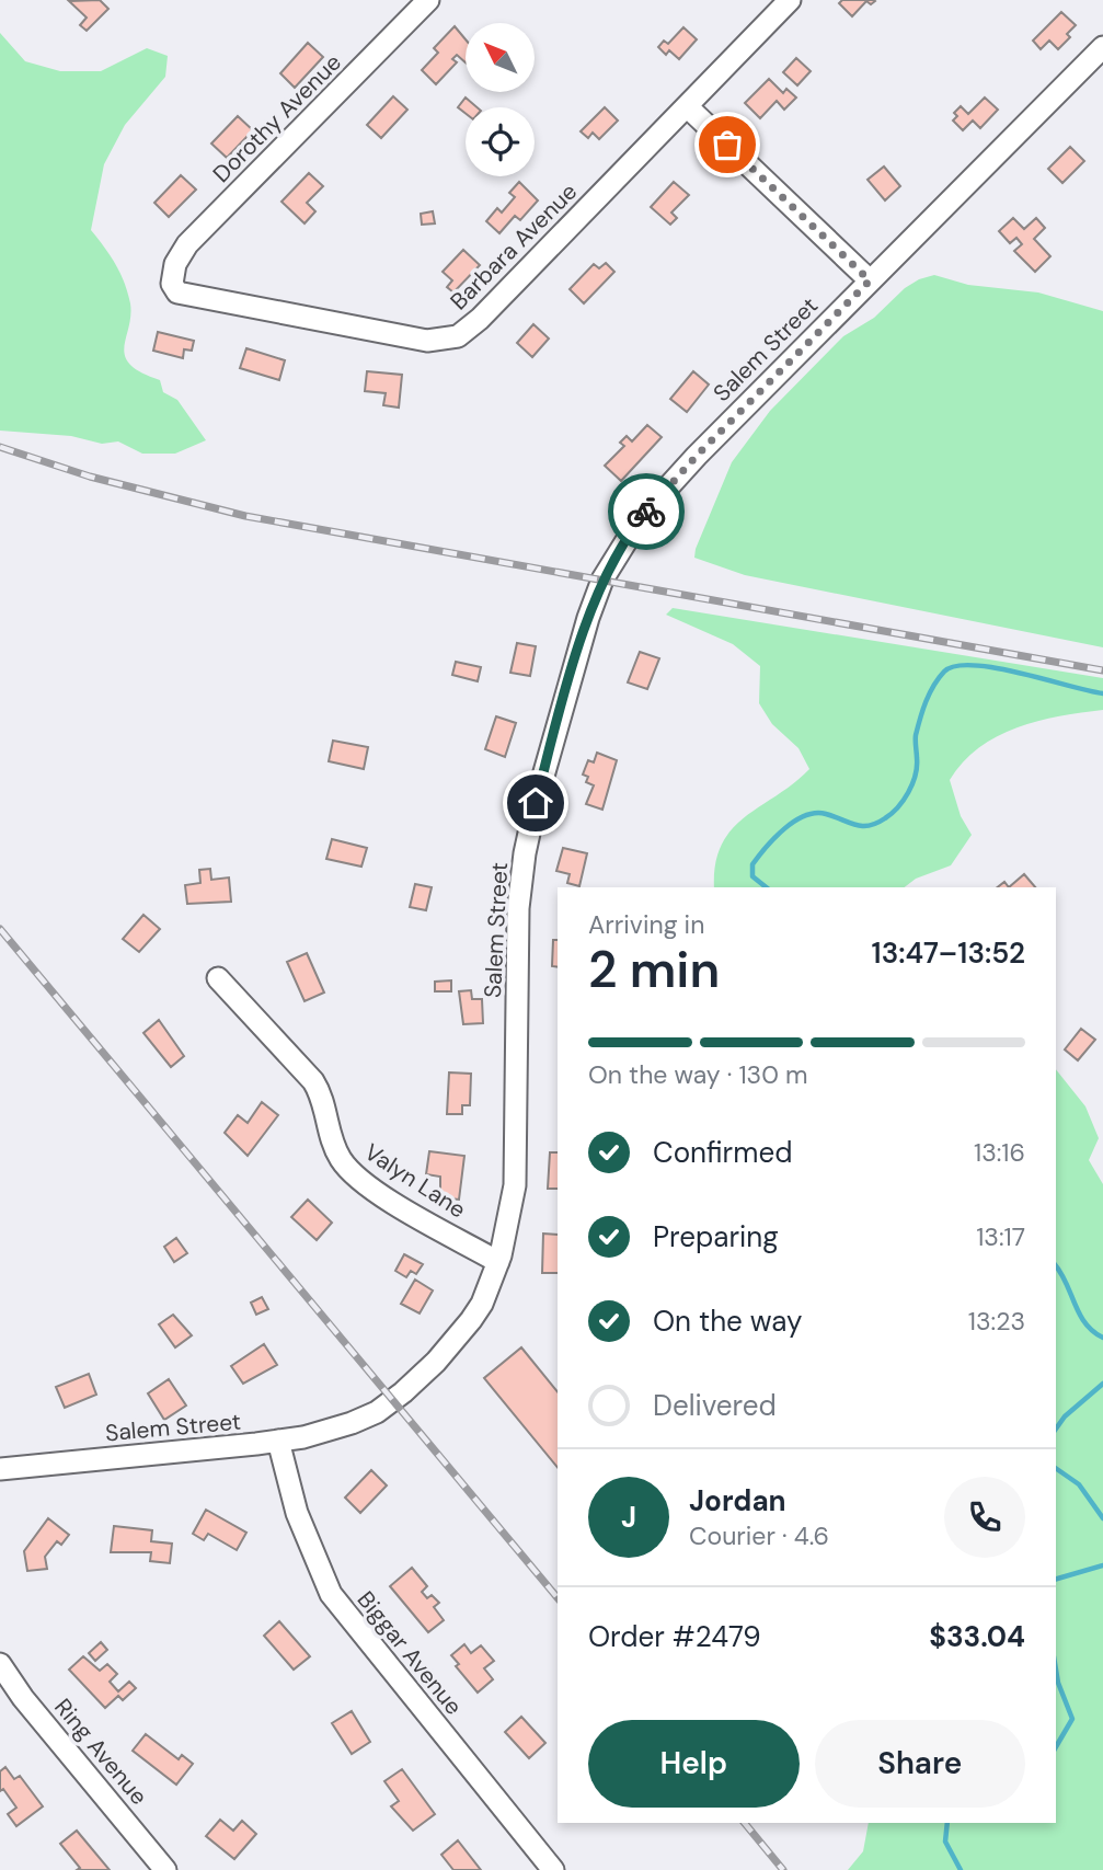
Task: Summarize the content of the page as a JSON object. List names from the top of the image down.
{
  "streets": {
    "street": [
      "Dorothy Avenue",
      "Barbara Avenue",
      "Salem Street",
      "Valyn Lane",
      "Biggar Avenue",
      "Ring Avenue"
    ]
  },
  "crossings": [
    ["Dorothy Avenue", "Barbara Avenue"],
    ["Salem Street", "Valyn Lane"],
    ["Salem Street", "Biggar Avenue"]
  ],
  "north": "top left",
  "page": {
    "heading": ["2 min", "Arriving in", "13:47–13:52"],
    "panel": [
      "Jordan",
      "Courier · 4.6",
      "Order #2479",
      "$33.04"
    ],
    "bar": "On the way · 130 m",
    "list": [
      ["Confirmed", "13:16"],
      ["Preparing", "13:17"],
      ["On the way", "13:23"],
      "Delivered"
    ],
    "round": "J",
    "buttons": ["Help", "Share"]
  }
}
